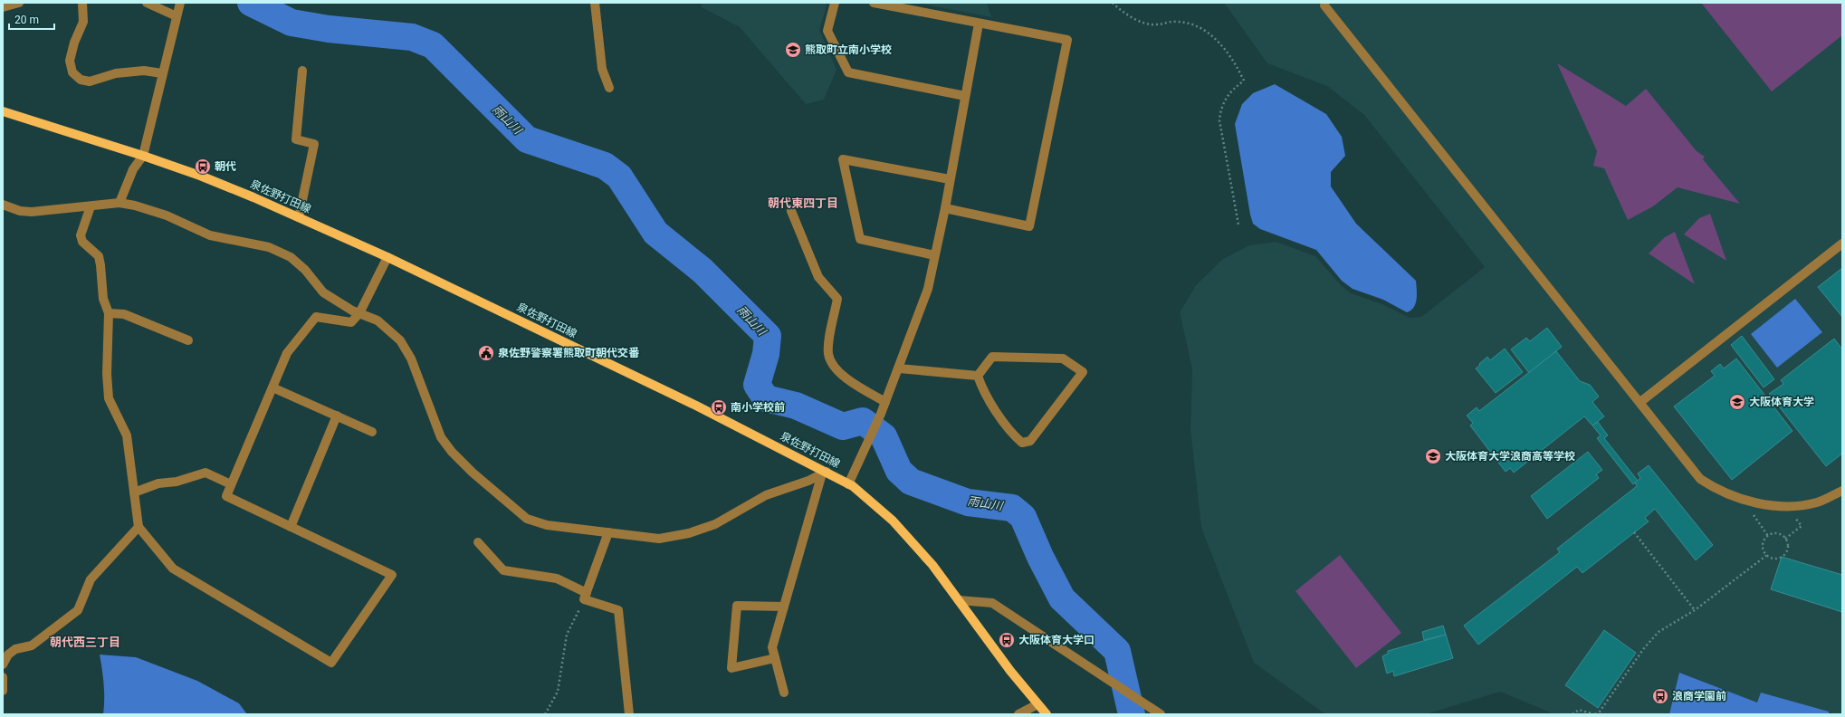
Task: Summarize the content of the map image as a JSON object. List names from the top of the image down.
{
  "streets": {
    "main road": ["泉佐野打田線"]
  },
  "districts": ["朝代東四丁目", "朝代西三丁目"],
  "water": ["雨山川"],
  "places": {
    "school or university": ["熊取町立南小学校", "大阪体育大学", "大阪体育大学浪商高等学校"],
    "bus stop": [
      "朝代",
      "南小学校前",
      "大阪体育大学口",
      "浪商学園前"
    ],
    "public building": ["泉佐野警察署熊取町朝代交番"]
  },
  "scale_bar": "20 m"
}
